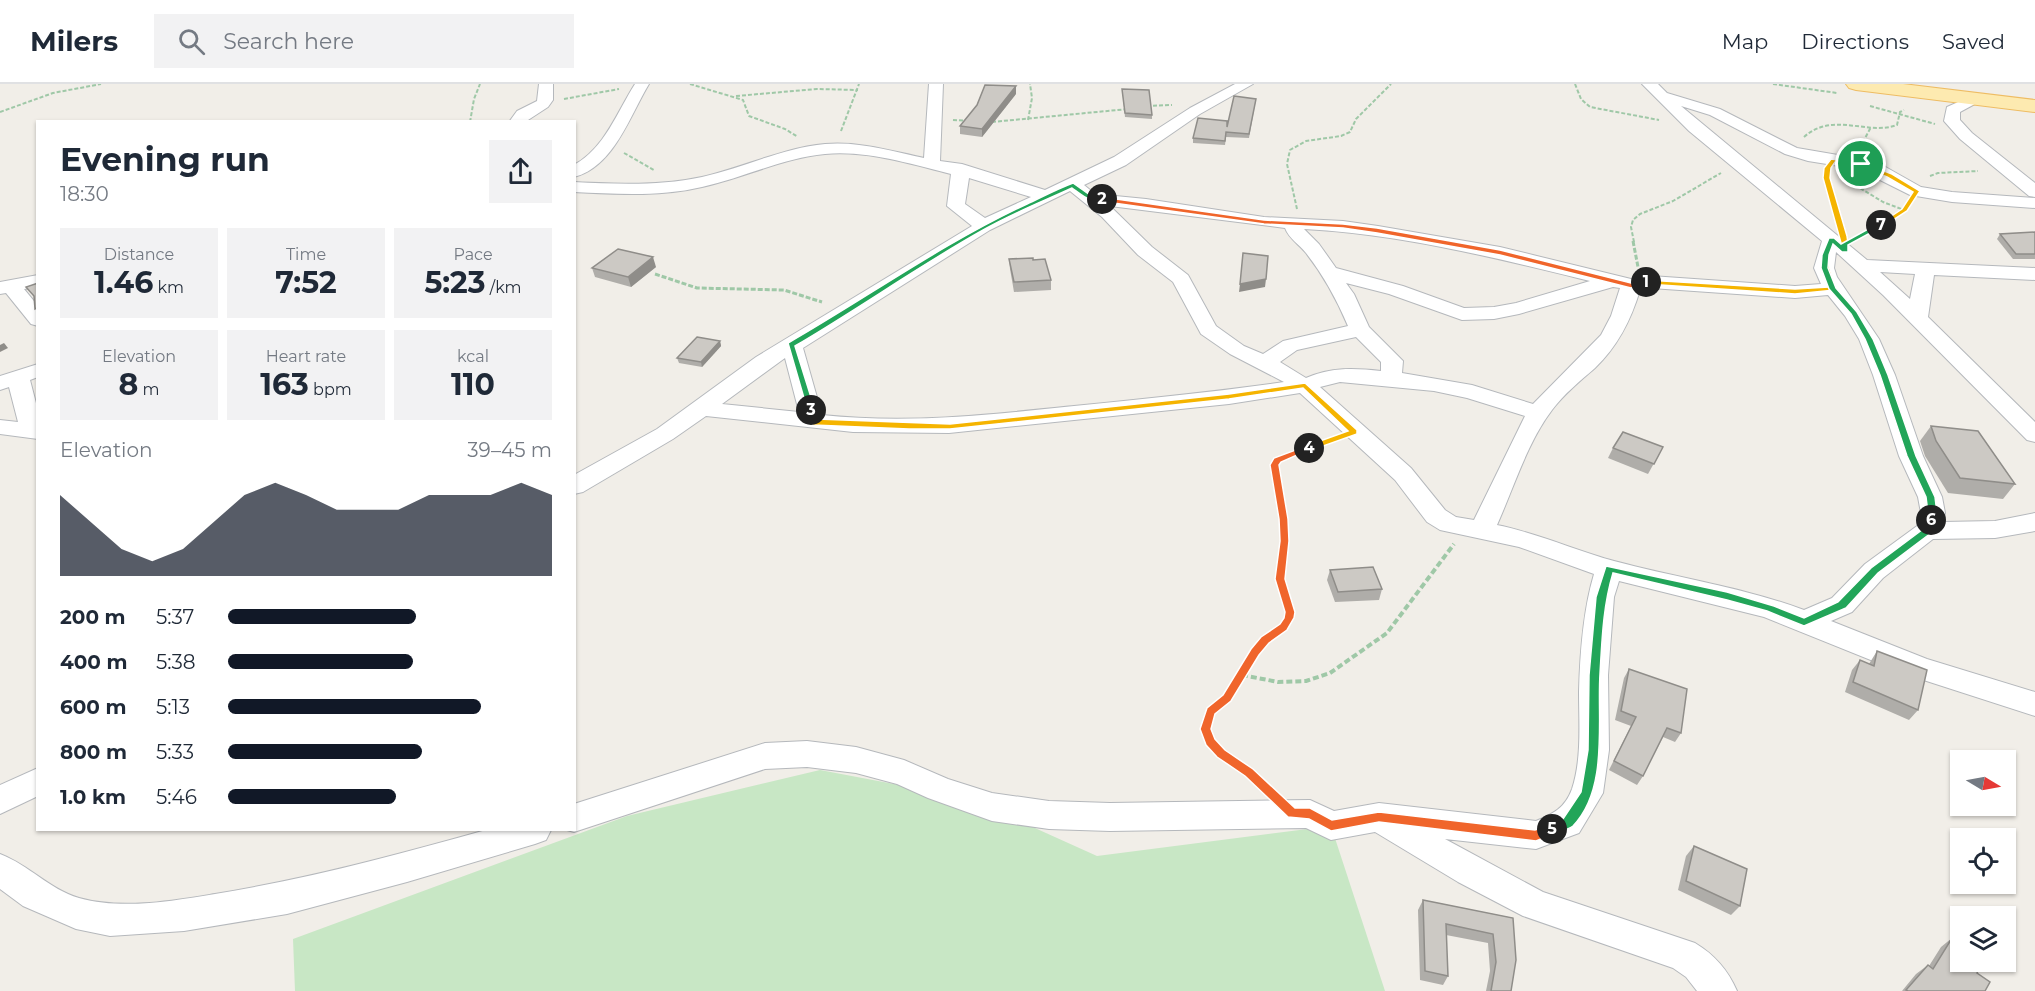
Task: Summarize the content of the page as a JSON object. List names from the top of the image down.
{
  "north": "right",
  "page": {
    "header": "Milers",
    "search": "Search here",
    "nav": ["Map", "Directions", "Saved"],
    "heading": ["Evening run", "18:30"],
    "pins": [
      "2",
      "7",
      "1",
      "3",
      "4",
      "6",
      "5"
    ],
    "stats": [
      ["Distance", "1.46 km"],
      ["Time", "7:52"],
      ["Pace", "5:23 /km"],
      ["Elevation", "8 m"],
      ["Heart rate", "163 bpm"],
      ["kcal", "110"]
    ],
    "chart": ["Elevation", "39–45 m"],
    "list": [
      {
        "name": "200 m",
        "note": "5:37"
      },
      {
        "name": "400 m",
        "note": "5:38"
      },
      {
        "name": "600 m",
        "note": "5:13"
      },
      {
        "name": "800 m",
        "note": "5:33"
      },
      {
        "name": "1.0 km",
        "note": "5:46"
      }
    ]
  }
}
